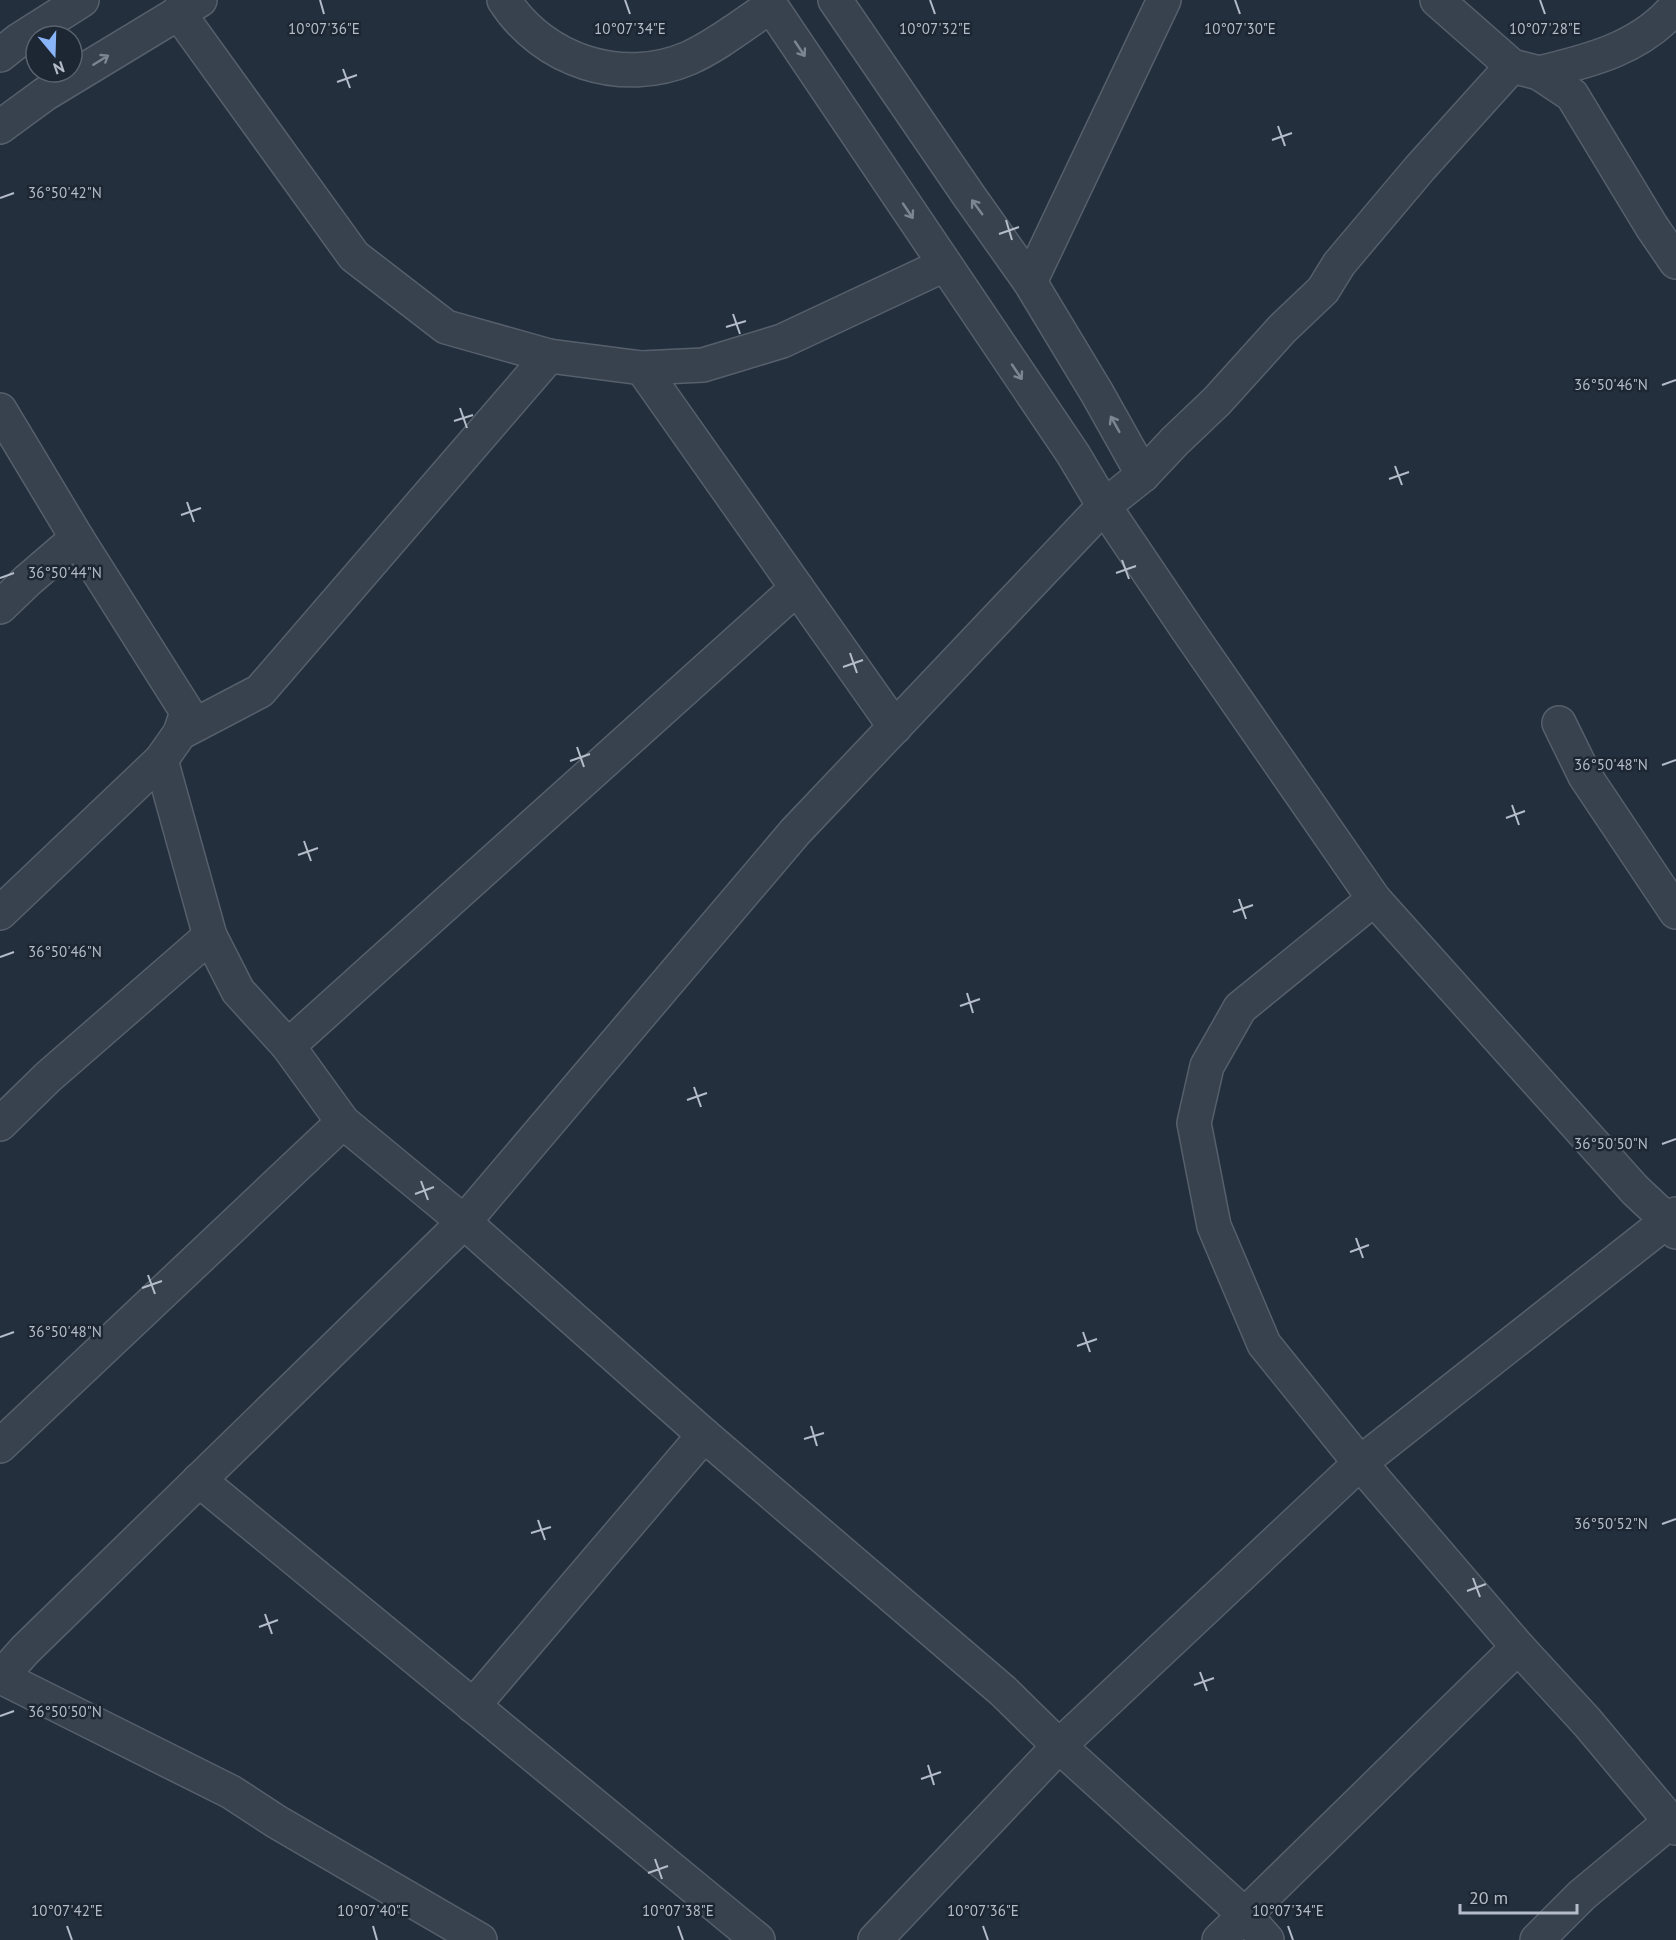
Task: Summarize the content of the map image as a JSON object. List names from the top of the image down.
{
  "scale_bar": "20 m",
  "north": "bottom",
  "coordinates": [
    "10°07'36\"E",
    "10°07'34\"E",
    "10°07'32\"E",
    "10°07'30\"E",
    "10°07'28\"E",
    "36°50'42\"N",
    "36°50'46\"N",
    "36°50'44\"N",
    "36°50'48\"N",
    "36°50'50\"N",
    "36°50'52\"N",
    "10°07'42\"E",
    "10°07'40\"E",
    "10°07'38\"E"
  ]
}
